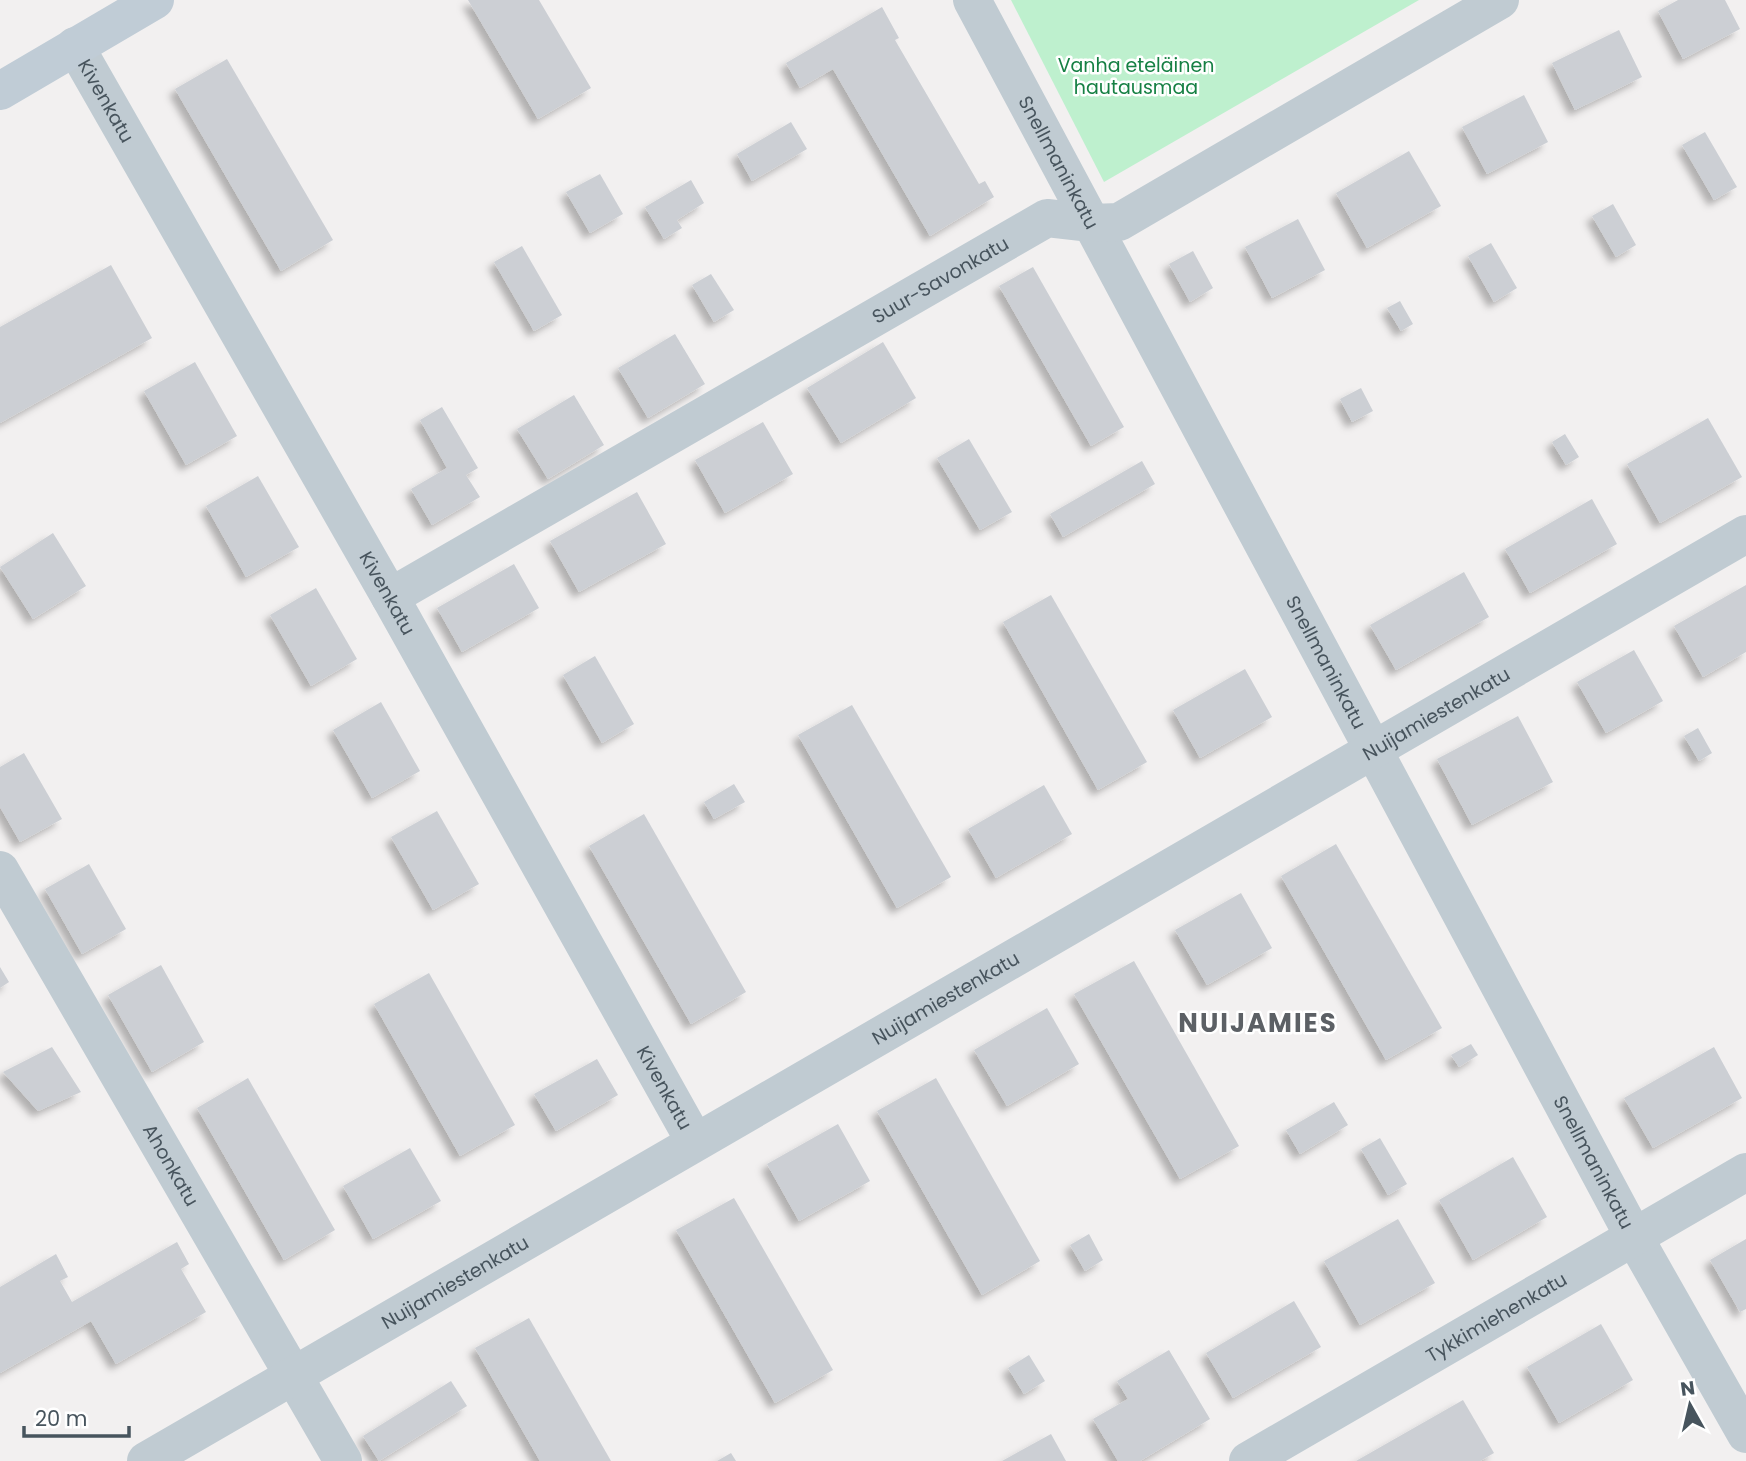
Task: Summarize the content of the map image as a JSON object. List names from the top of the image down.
{
  "streets": {
    "street": [
      "Kivenkatu",
      "Snellmaninkatu",
      "Suur-Savonkatu",
      "Nuijamiestenkatu",
      "Ahonkatu",
      "Tykkimiehenkatu"
    ]
  },
  "crossings": [
    ["Kivenkatu", "Suur-Savonkatu"],
    ["Kivenkatu", "Nuijamiestenkatu"],
    ["Snellmaninkatu", "Suur-Savonkatu"],
    ["Snellmaninkatu", "Nuijamiestenkatu"],
    ["Snellmaninkatu", "Tykkimiehenkatu"],
    ["Nuijamiestenkatu", "Ahonkatu"]
  ],
  "districts": ["NUIJAMIES"],
  "parks": ["Vanha eteläinen hautausmaa"],
  "scale_bar": "20 m",
  "north": "top"
}
